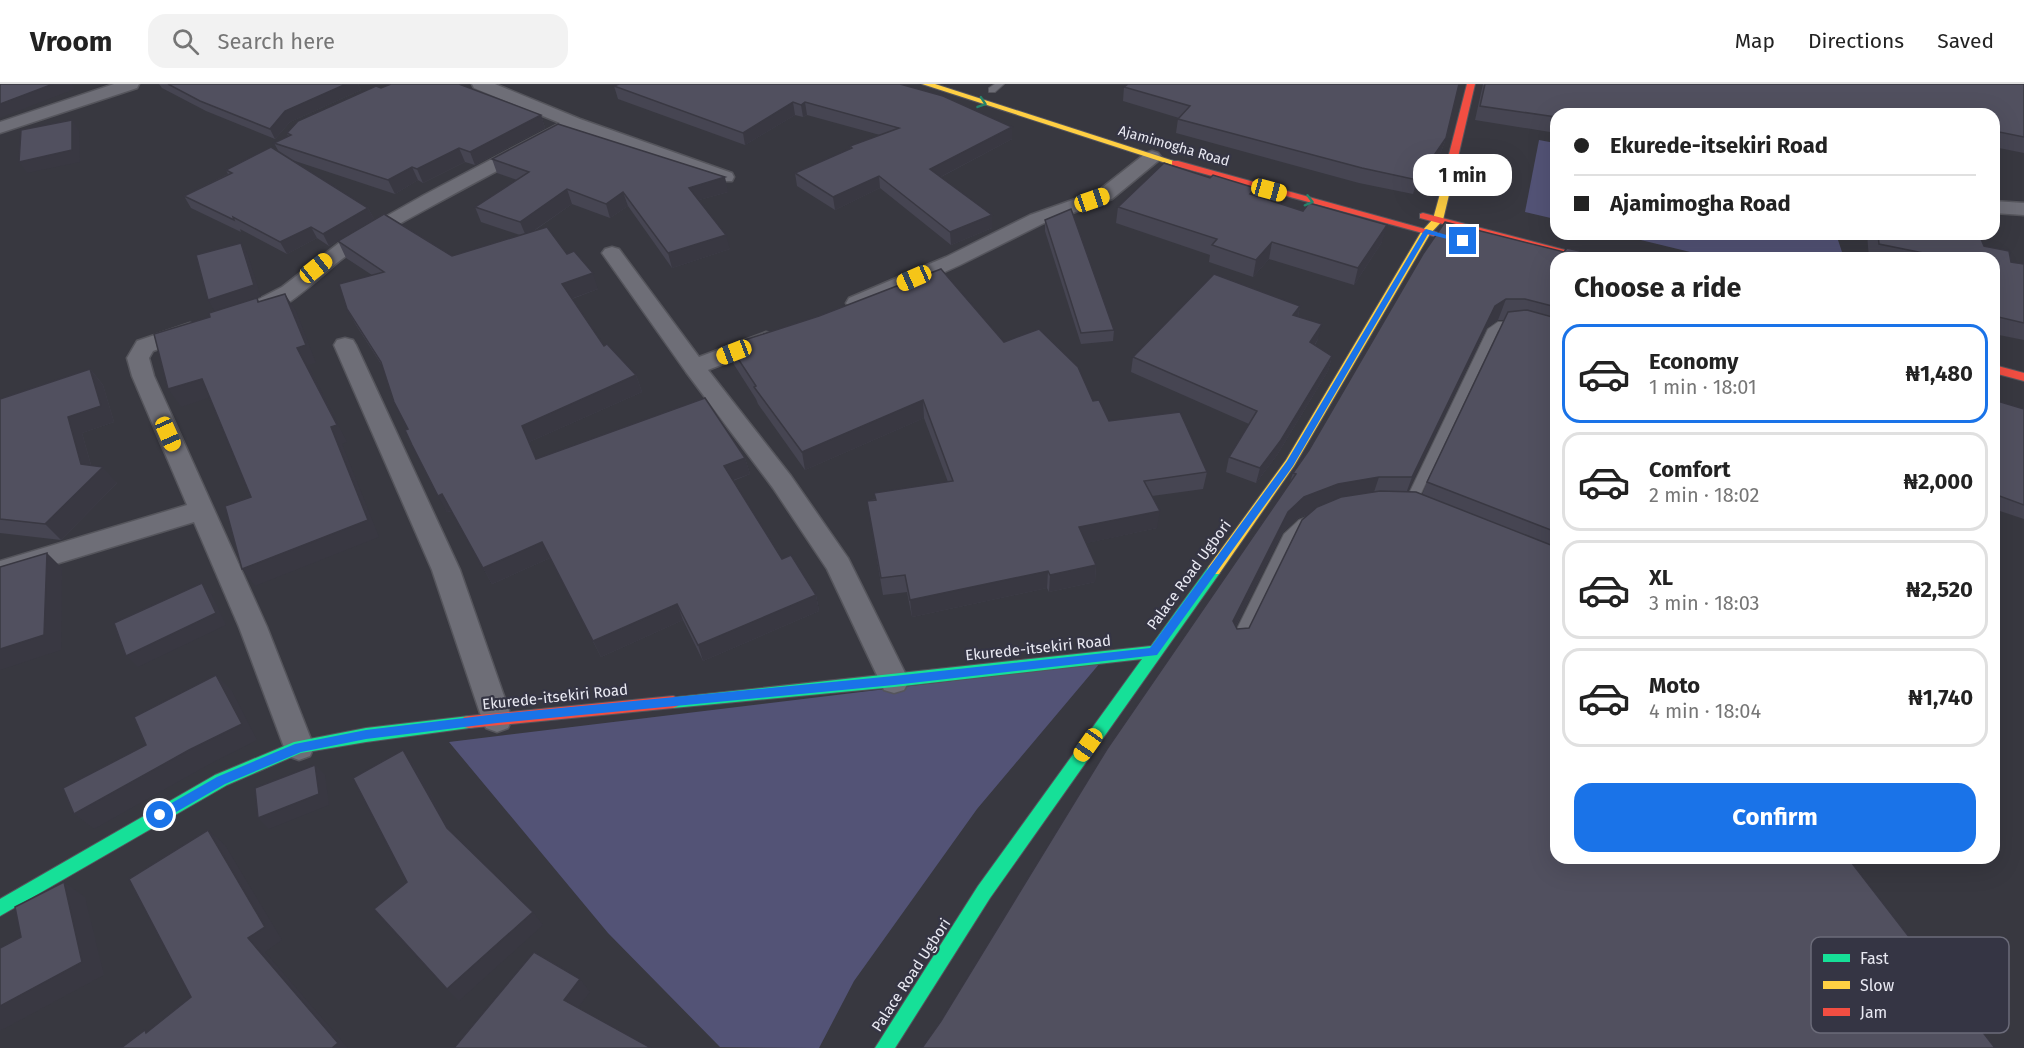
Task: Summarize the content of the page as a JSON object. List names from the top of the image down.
{
  "streets": {
    "street": ["Ajamimogha Road", "Palace Road Ugbori", "Ekurede-itsekiri Road"]
  },
  "crossings": [
    ["Ajamimogha Road", "Palace Road Ugbori"],
    ["Palace Road Ugbori", "Ekurede-itsekiri Road"]
  ],
  "legend": ["Fast", "Slow", "Jam"],
  "page": {
    "header": "Vroom",
    "search": "Search here",
    "nav": ["Map", "Directions", "Saved"],
    "banner": ["Ekurede-itsekiri Road", "Ajamimogha Road"],
    "bubble": "1 min",
    "heading": "Choose a ride",
    "list": [
      {
        "name": "Economy",
        "note": "1 min · 18:01",
        "value": "₦1,480"
      },
      {
        "name": "Comfort",
        "note": "2 min · 18:02",
        "value": "₦2,000"
      },
      {
        "name": "XL",
        "note": "3 min · 18:03",
        "value": "₦2,520"
      },
      {
        "name": "Moto",
        "note": "4 min · 18:04",
        "value": "₦1,740"
      }
    ],
    "buttons": "Confirm"
  }
}
